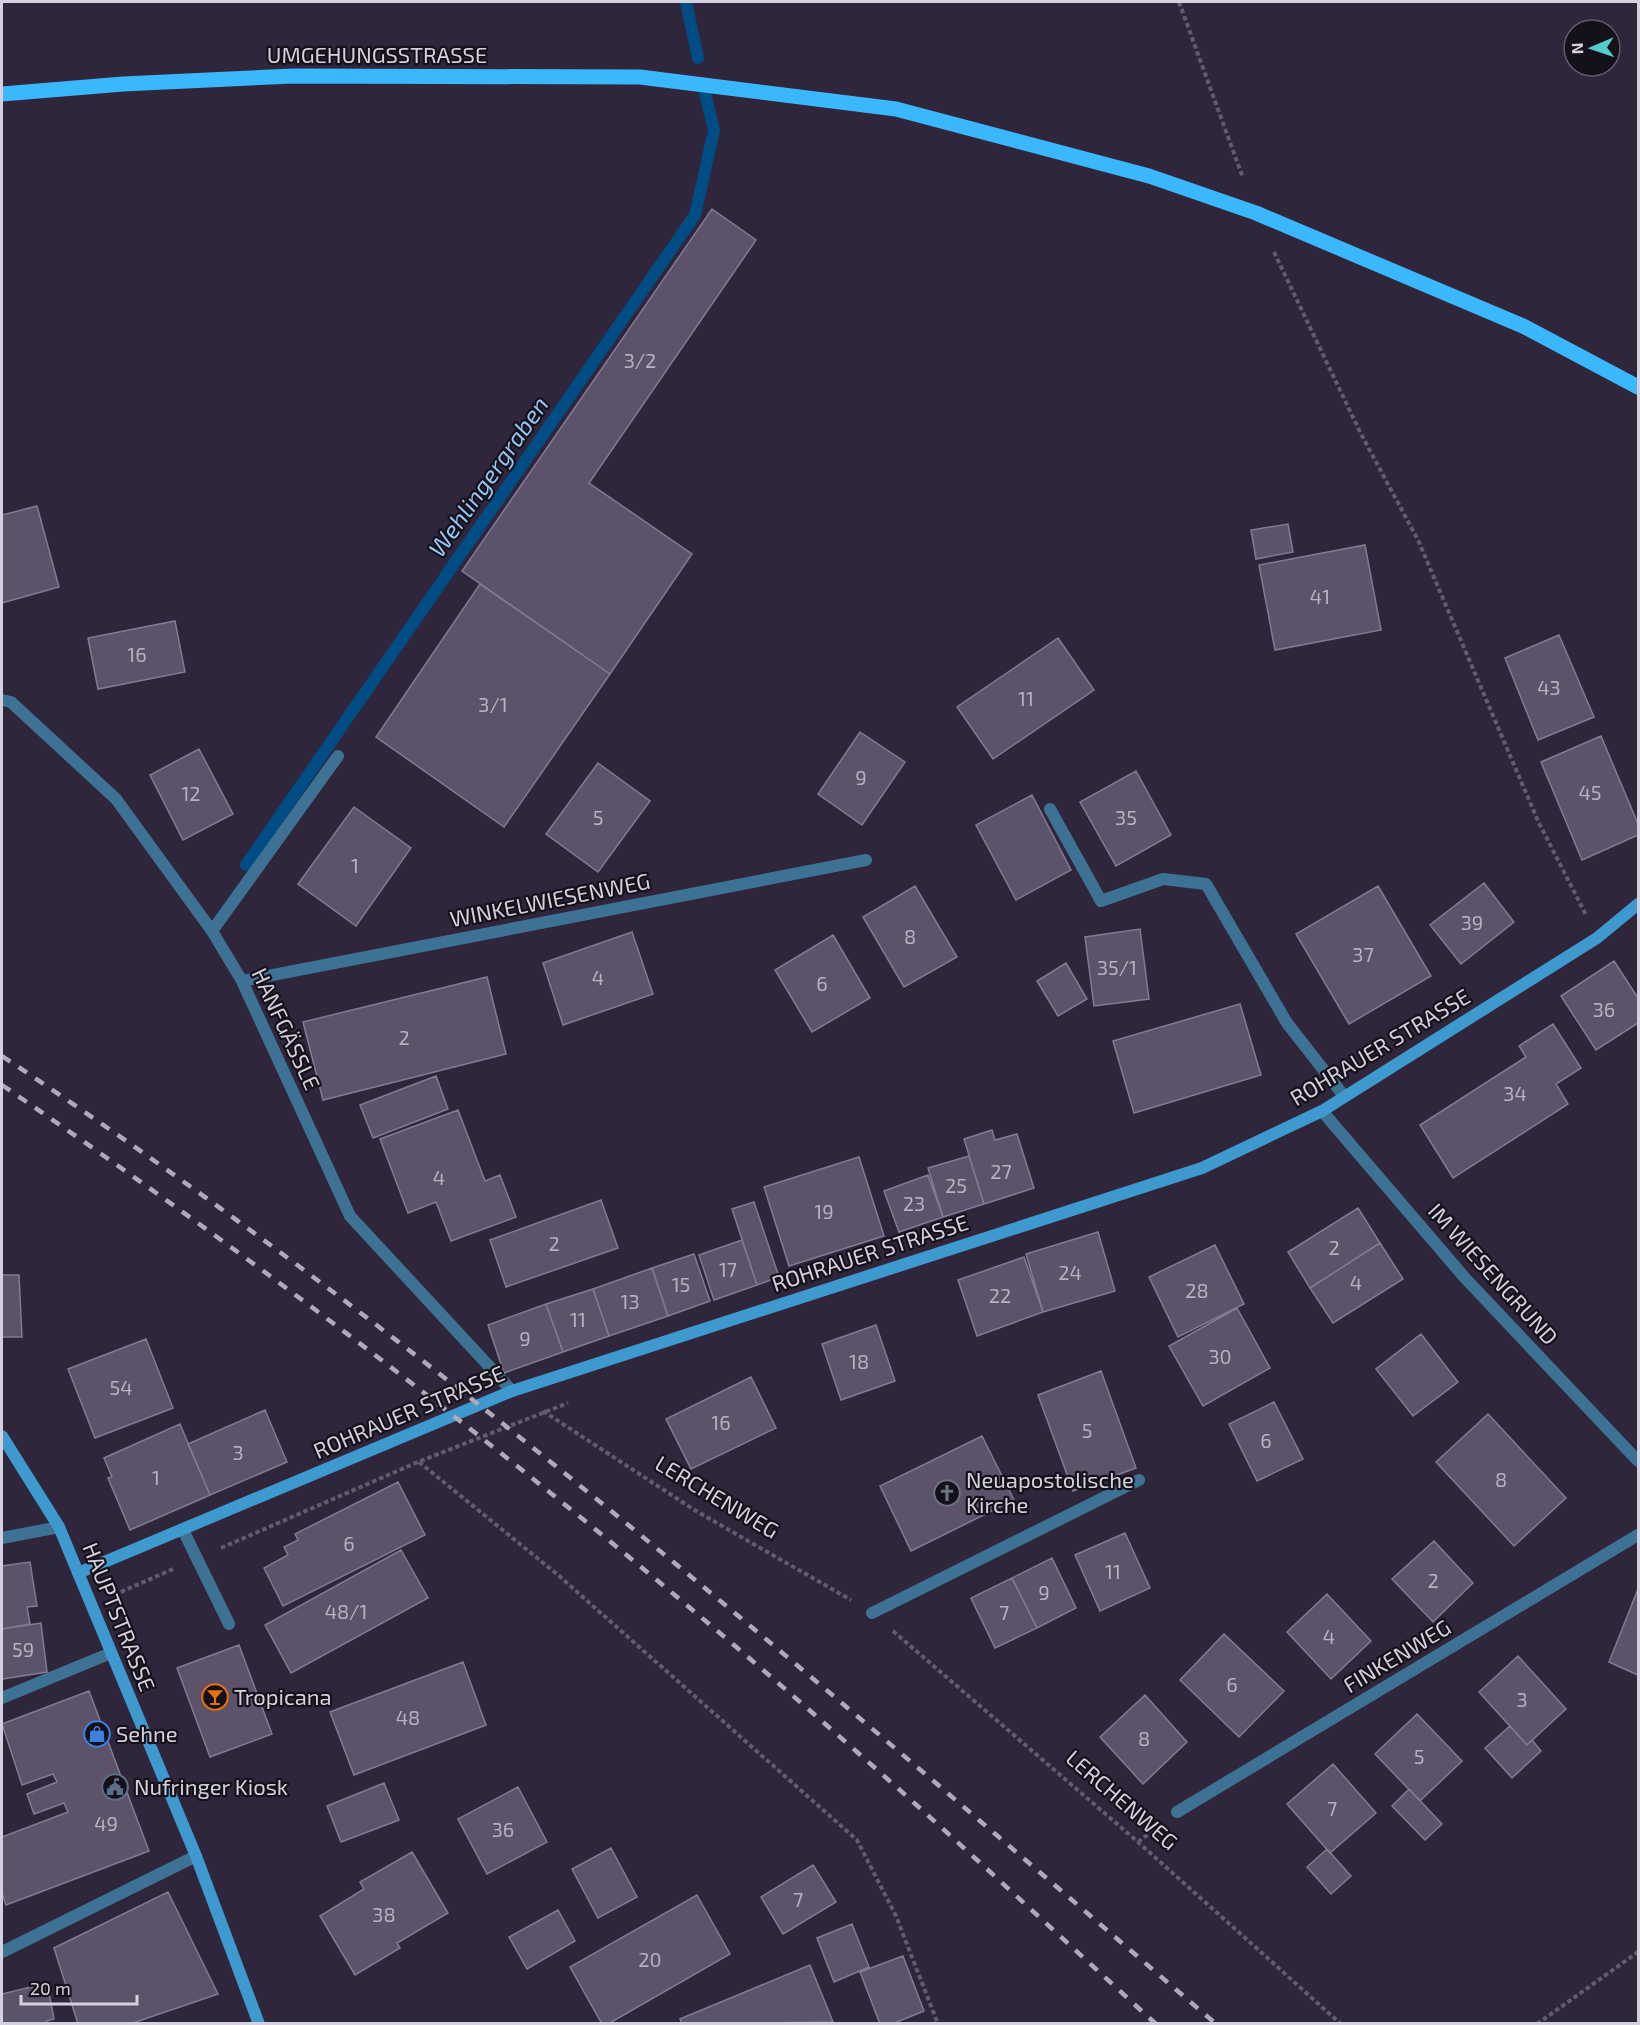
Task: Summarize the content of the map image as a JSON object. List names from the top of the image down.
{
  "streets": {
    "main road": ["UMGEHUNGSSTRASSE"],
    "street": [
      "WINKELWIESENWEG",
      "HANFGÄSSLE",
      "ROHRAUER STRASSE",
      "IM WIESENGRUND",
      "HAUPTSTRASSE",
      "FINKENWEG"
    ],
    "path": ["LERCHENWEG"]
  },
  "crossings": [
    ["WINKELWIESENWEG", "HANFGÄSSLE"],
    ["HANFGÄSSLE", "ROHRAUER STRASSE"],
    ["ROHRAUER STRASSE", "IM WIESENGRUND"],
    ["ROHRAUER STRASSE", "HAUPTSTRASSE"]
  ],
  "water": ["Wehlingergraben"],
  "places": {
    "church": ["Neuapostolische Kirche"],
    "bar": ["Tropicana"],
    "shop": ["Sehne"],
    "public building": ["Nufringer Kiosk"]
  },
  "house_numbers": [
    "3/2",
    "41",
    "16",
    "43",
    "11",
    "3/1",
    "9",
    "45",
    "12",
    "5",
    "35",
    "1",
    "39",
    "8",
    "37",
    "35/1",
    "4",
    "6",
    "36",
    "2",
    "34",
    "27",
    "4",
    "25",
    "23",
    "19",
    "2",
    "2",
    "17",
    "24",
    "4",
    "15",
    "28",
    "22",
    "13",
    "11",
    "9",
    "30",
    "18",
    "54",
    "16",
    "5",
    "6",
    "3",
    "1",
    "8",
    "6",
    "11",
    "2",
    "9",
    "48/1",
    "7",
    "4",
    "59",
    "6",
    "3",
    "48",
    "8",
    "5",
    "7",
    "49",
    "36",
    "7",
    "38",
    "20"
  ],
  "scale_bar": "20 m",
  "north": "left"
}
